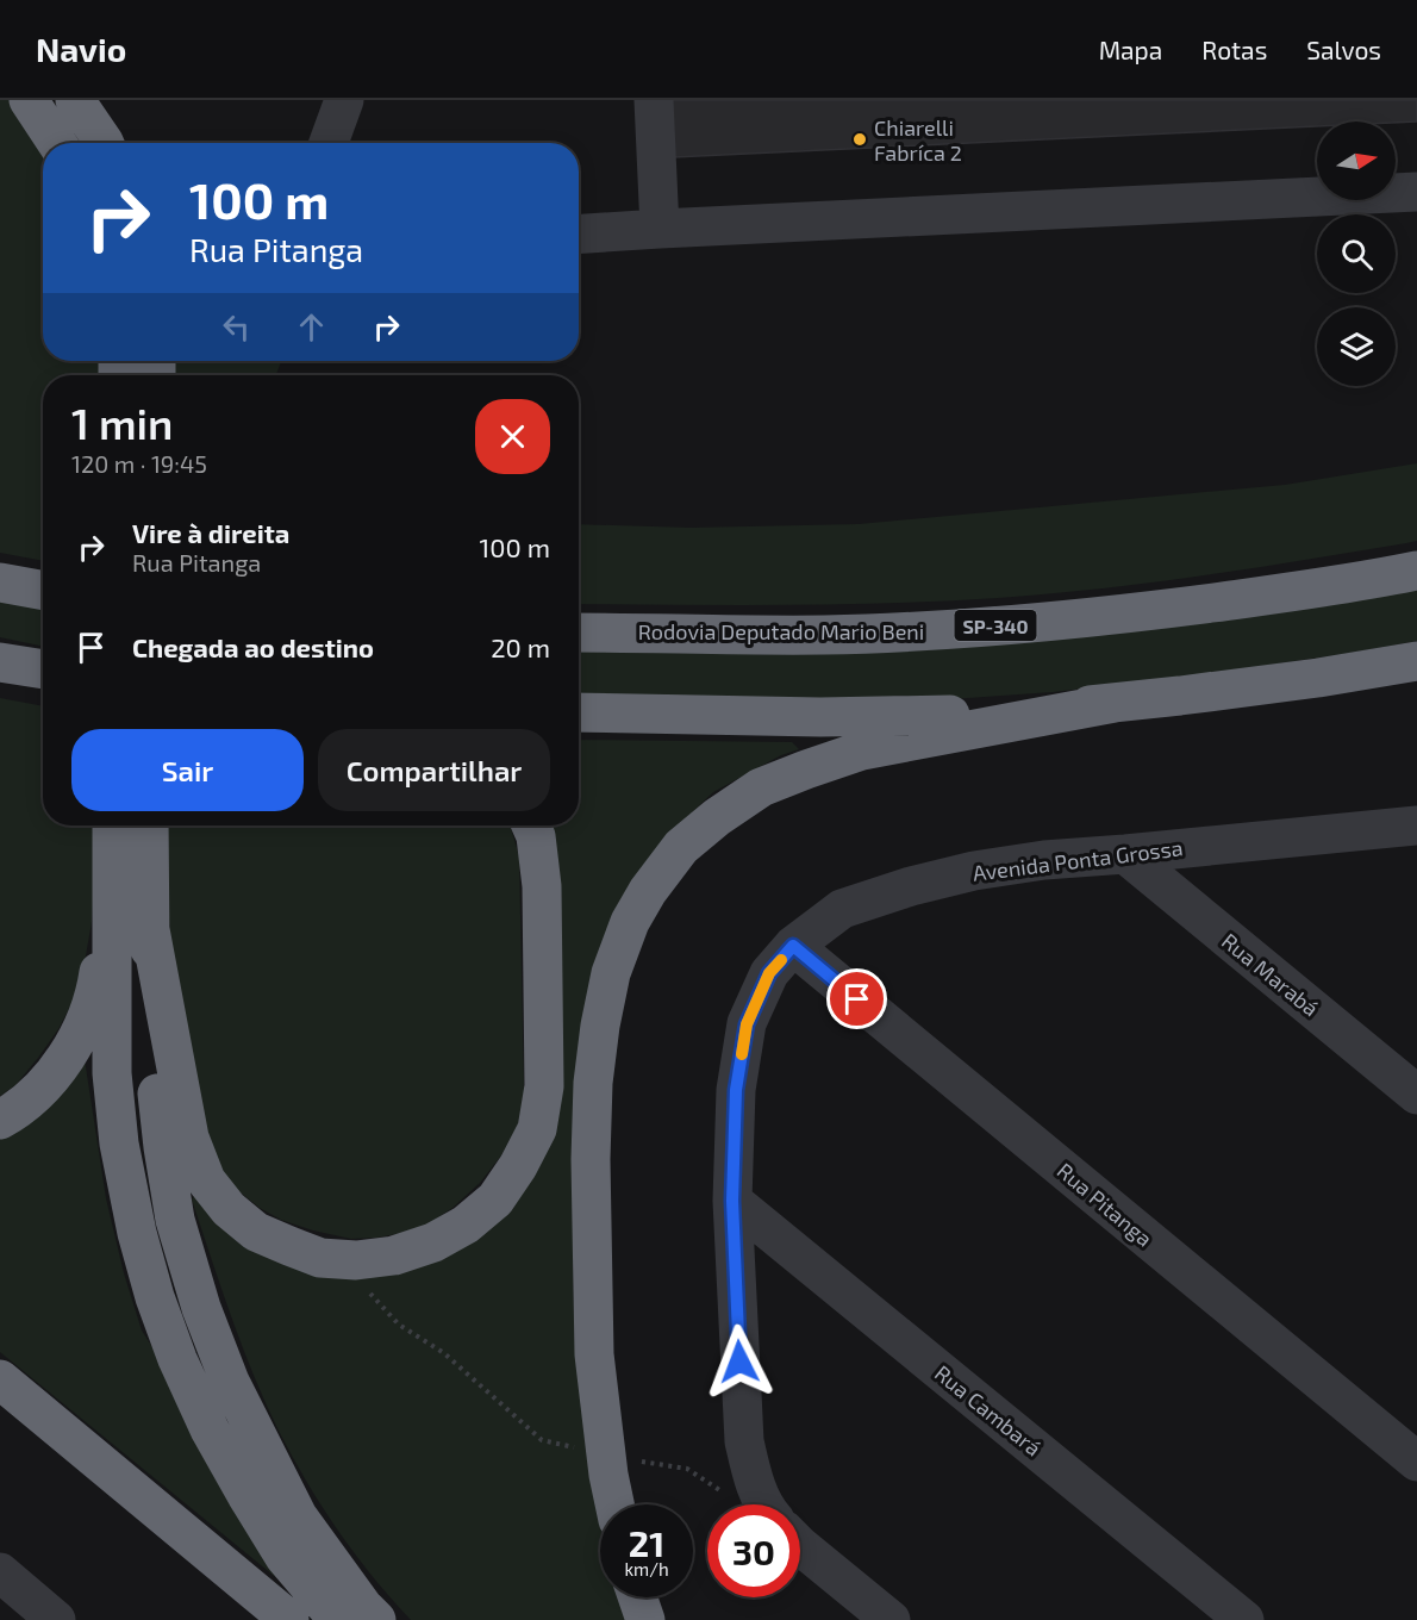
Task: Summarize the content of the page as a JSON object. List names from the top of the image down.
{
  "streets": {
    "highway": ["SP-340", "Rodovia Deputado Mario Beni"],
    "street": [
      "Avenida Ponta Grossa",
      "Rua Marabá",
      "Rua Pitanga",
      "Rua Cambará"
    ]
  },
  "crossings": [
    ["Avenida Ponta Grossa", "Rua Marabá"],
    ["Avenida Ponta Grossa", "Rua Pitanga"],
    ["Avenida Ponta Grossa", "Rua Cambará"]
  ],
  "places": ["Chiarelli Fabríca 2"],
  "north": "right",
  "page": {
    "header": "Navio",
    "nav": ["Mapa", "Rotas", "Salvos"],
    "turn": ["100 m", "Rua Pitanga"],
    "heading": ["1 min", "120 m · 19:45"],
    "list": [
      {
        "name": "Vire à direita",
        "note": "Rua Pitanga",
        "value": "100 m"
      },
      {
        "name": "Chegada ao destino",
        "value": "20 m"
      }
    ],
    "buttons": ["Sair", "Compartilhar"],
    "speed": "21 km/h",
    "limit": "30"
  }
}
